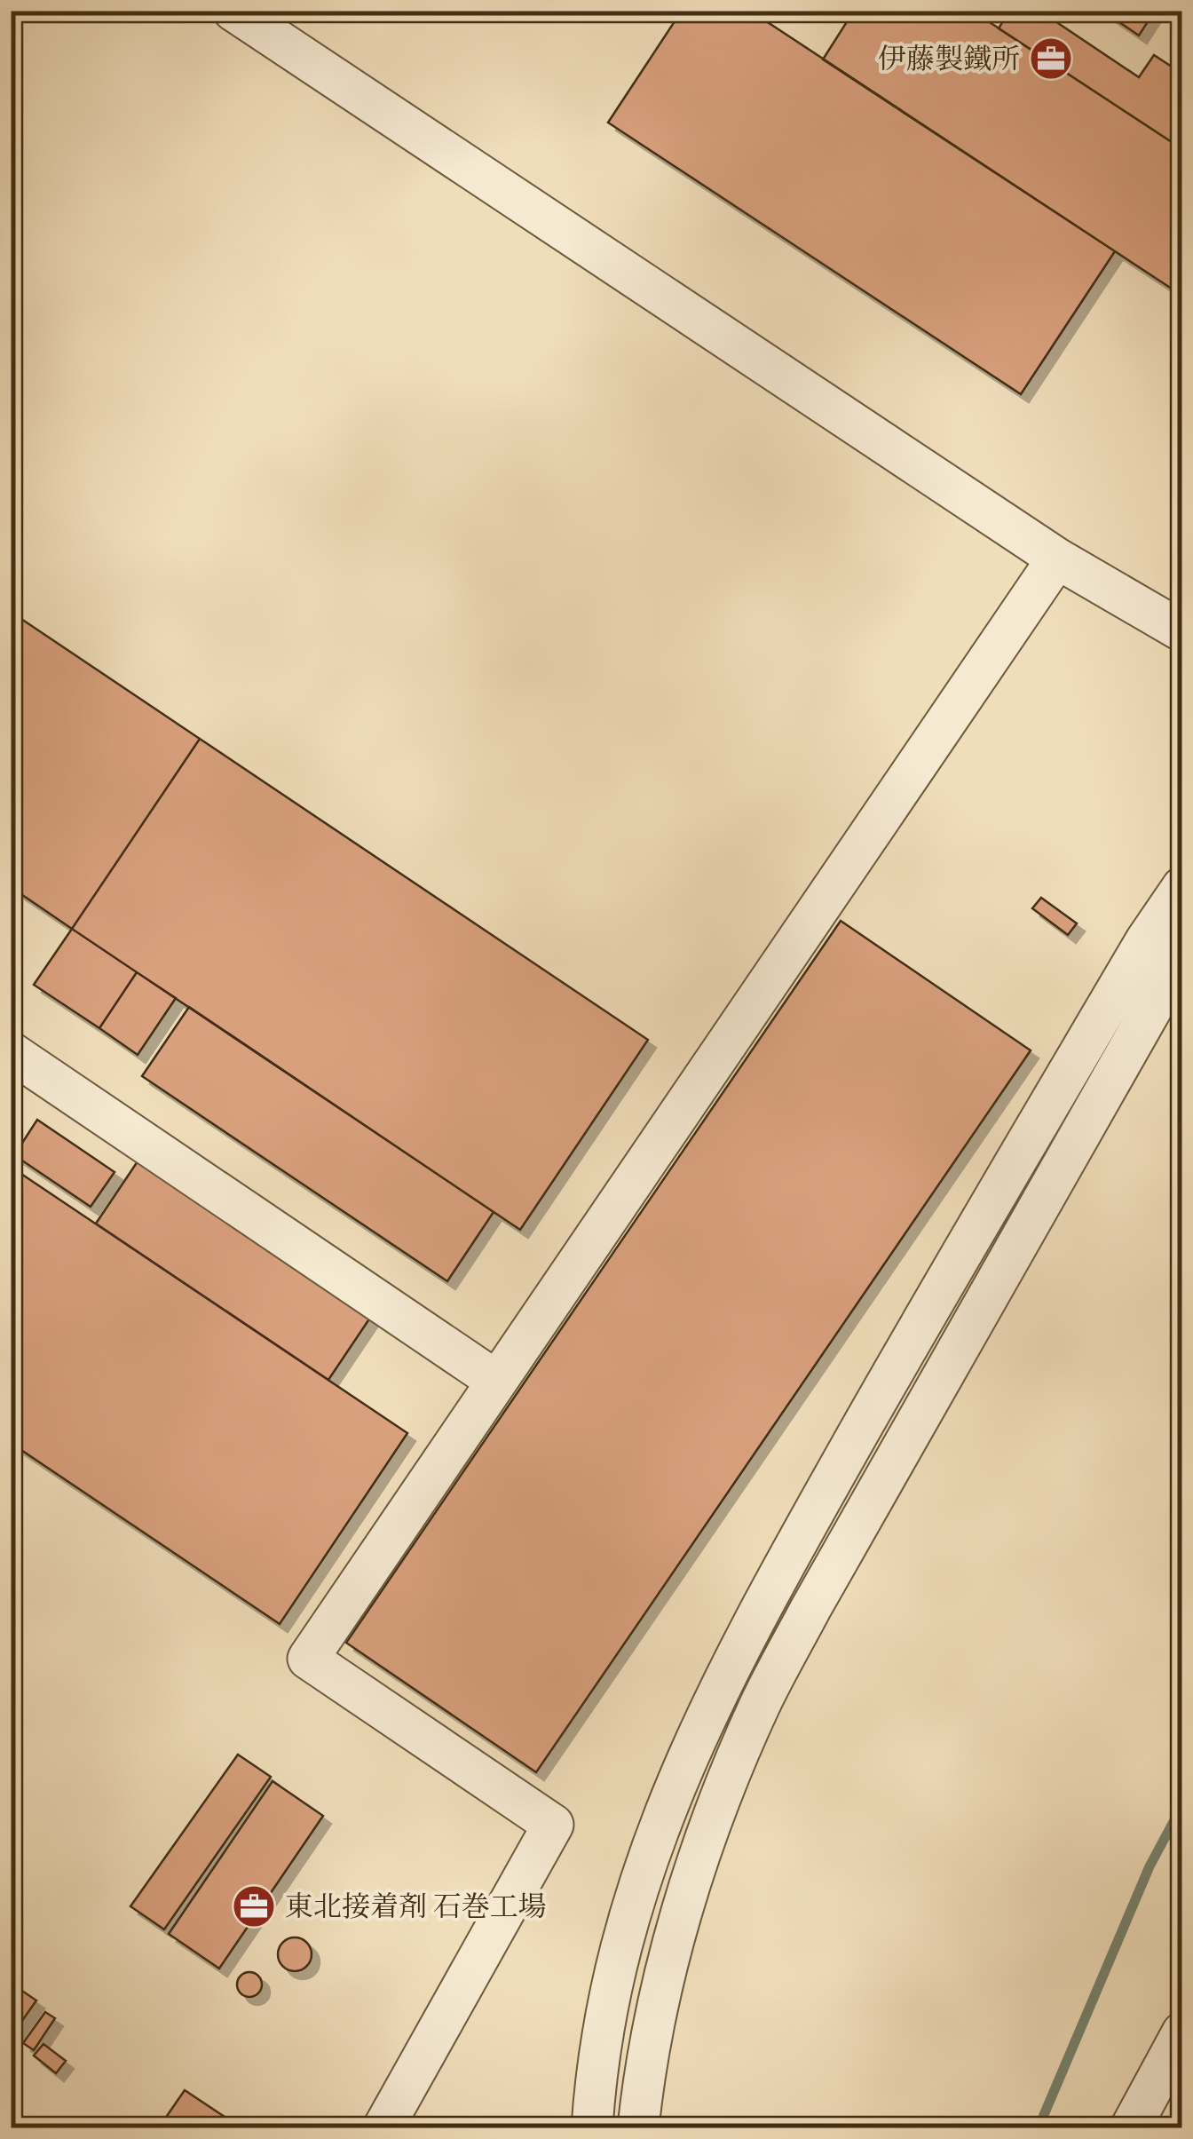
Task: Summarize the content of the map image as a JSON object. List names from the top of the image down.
{
  "places": {
    "office": ["伊藤製鐵所", "東北接着剤 石巻工場"]
  }
}
